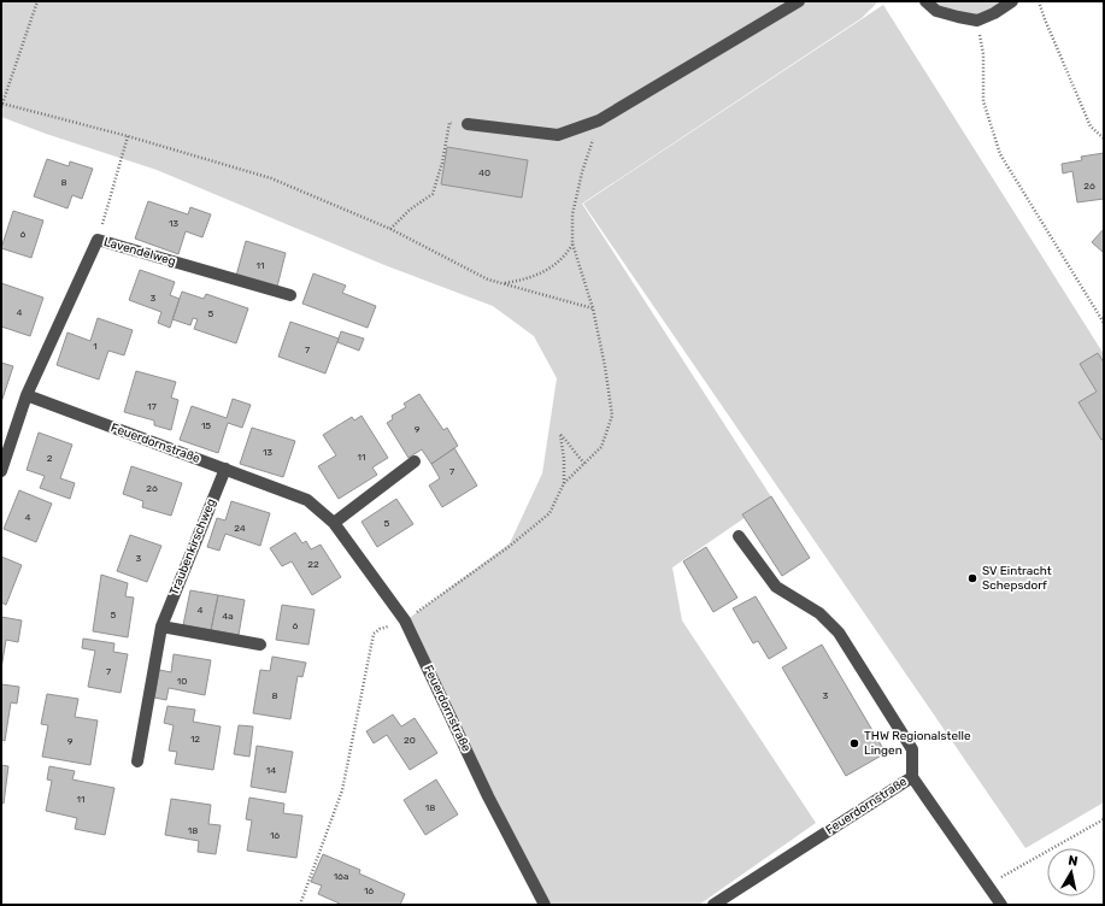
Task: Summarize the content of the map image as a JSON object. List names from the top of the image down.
{
  "streets": {
    "street": ["Lavendelweg", "Feuerdornstraße", "Traubenkirschweg"]
  },
  "crossings": [
    ["Lavendelweg", "Feuerdornstraße"],
    ["Feuerdornstraße", "Traubenkirschweg"]
  ],
  "places": ["SV Eintracht Schepsdorf", "THW Regionalstelle Lingen"],
  "house_numbers": [
    "40",
    "8",
    "26",
    "13",
    "6",
    "11",
    "3",
    "4",
    "5",
    "1",
    "7",
    "17",
    "15",
    "9",
    "13",
    "11",
    "2",
    "7",
    "26",
    "4",
    "5",
    "24",
    "3",
    "22",
    "4",
    "5",
    "4a",
    "6",
    "7",
    "10",
    "8",
    "3",
    "12",
    "20",
    "9",
    "14",
    "11",
    "18",
    "18",
    "16",
    "16a",
    "16"
  ],
  "north": "top"
}
